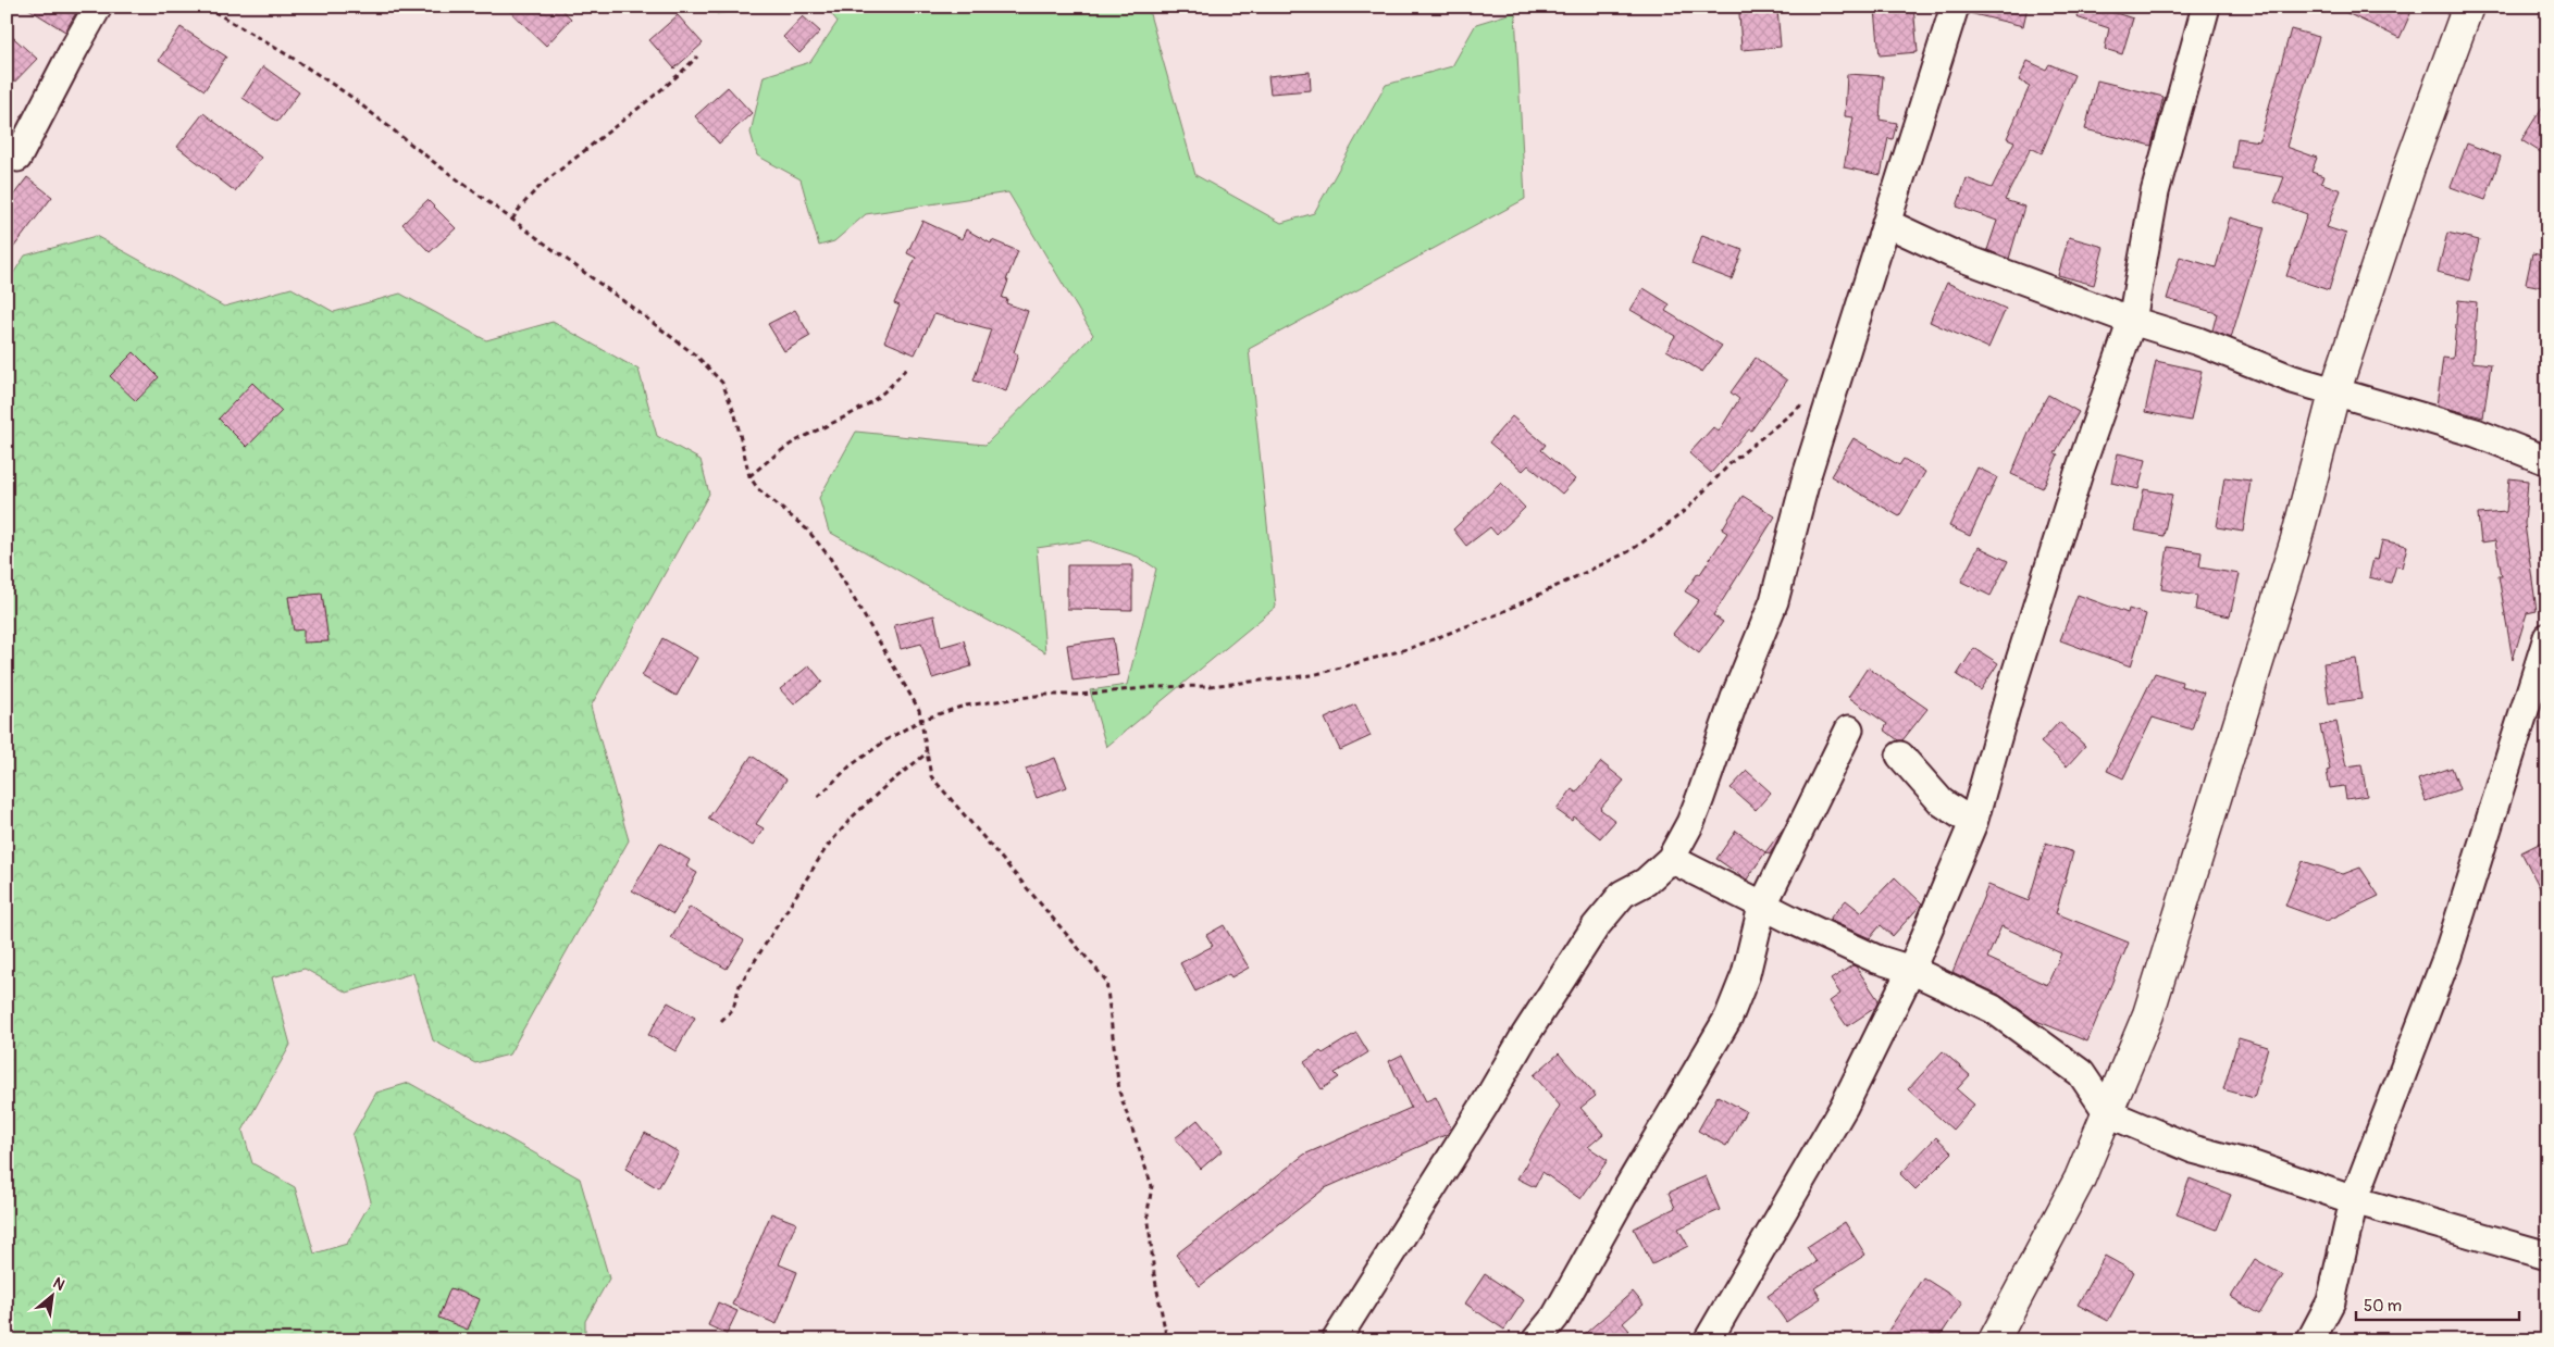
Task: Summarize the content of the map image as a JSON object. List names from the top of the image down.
{
  "scale_bar": "50 m",
  "north": "top right"
}
